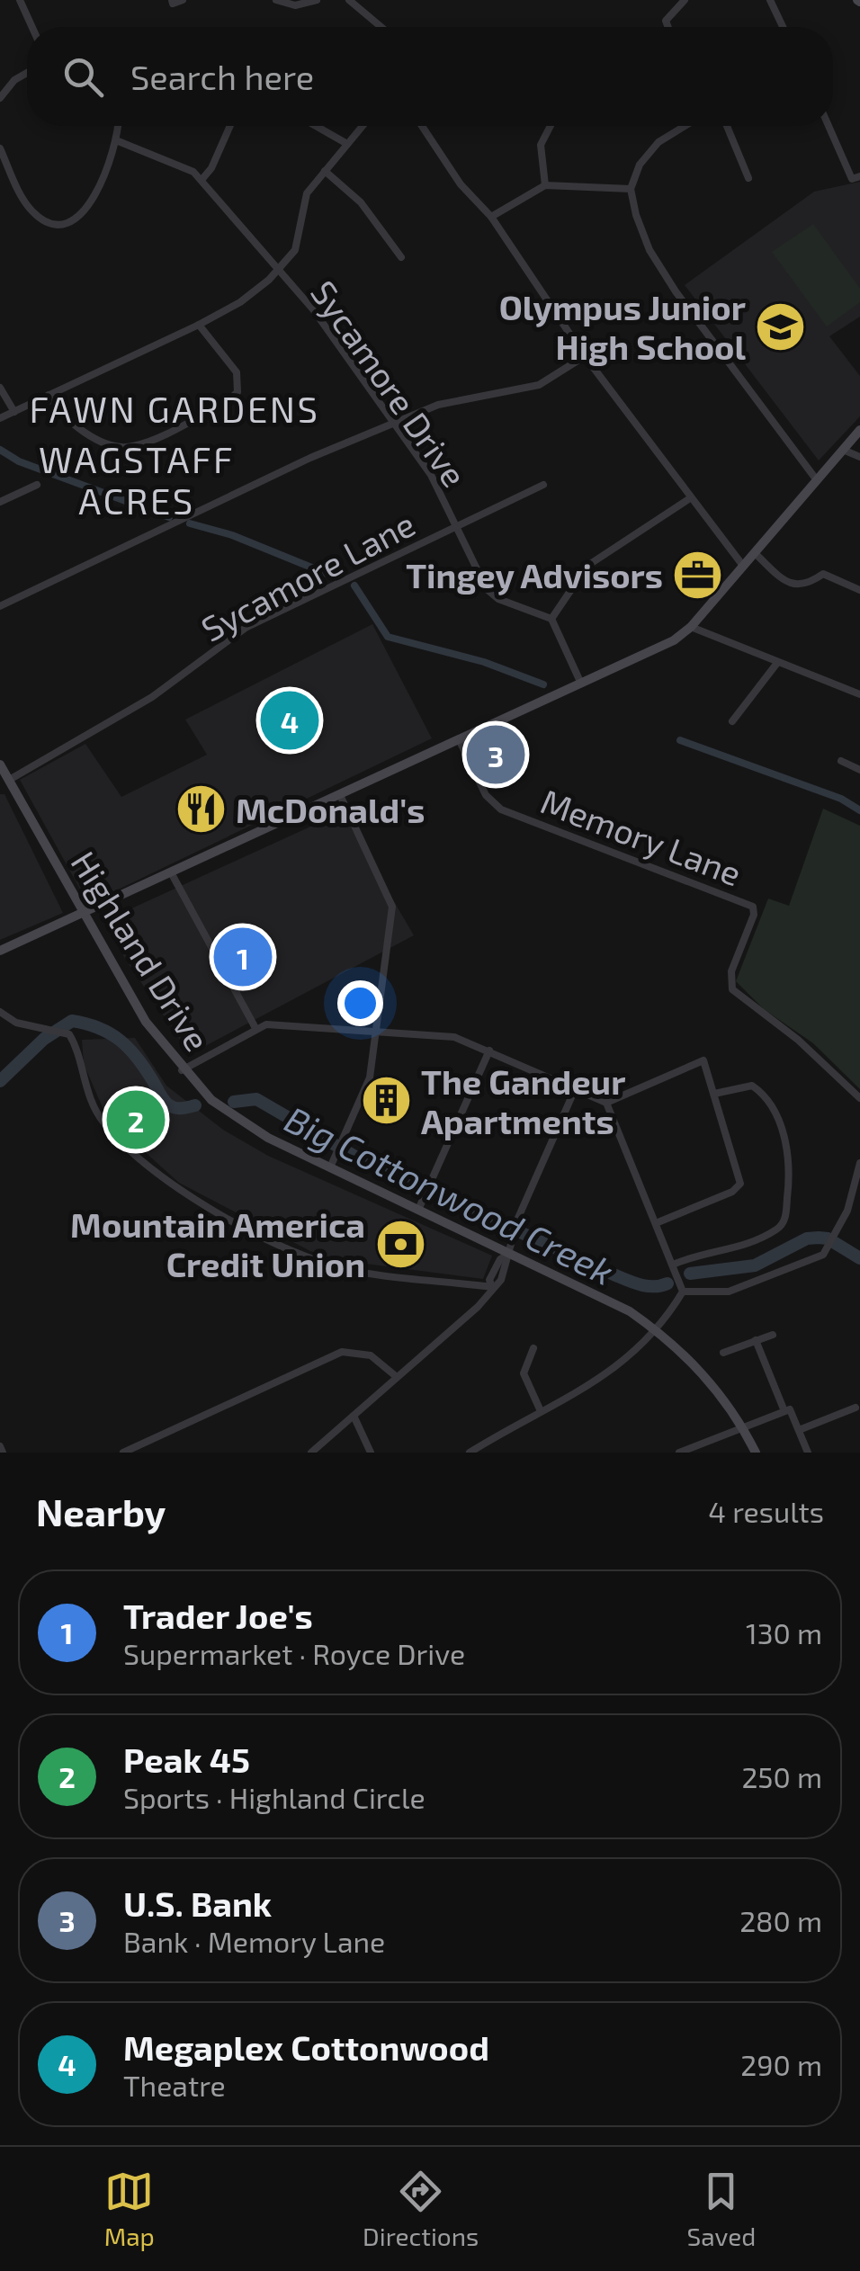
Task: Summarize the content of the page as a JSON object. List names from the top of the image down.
{
  "streets": {
    "main road": ["Highland Drive"],
    "street": ["Sycamore Drive", "Sycamore Lane", "Memory Lane"]
  },
  "crossings": [
    ["Sycamore Drive", "Sycamore Lane"],
    ["Sycamore Lane", "Highland Drive"]
  ],
  "districts": ["FAWN GARDENS", "WAGSTAFF ACRES"],
  "water": ["Big Cottonwood Creek"],
  "places": {
    "school or university": ["Olympus Junior High School"],
    "office": ["Tingey Advisors"],
    "restaurant": ["McDonald's"],
    "building": ["The Gandeur Apartments"],
    "bank": ["Mountain America Credit Union"]
  },
  "page": {
    "search": "Search here",
    "pins": [
      "4",
      "3",
      "1",
      "2"
    ],
    "heading": ["Nearby", "4 results"],
    "list": [
      {
        "mark": "1",
        "name": "Trader Joe's",
        "note": "Supermarket · Royce Drive",
        "value": "130 m"
      },
      {
        "mark": "2",
        "name": "Peak 45",
        "note": "Sports · Highland Circle",
        "value": "250 m"
      },
      {
        "mark": "3",
        "name": "U.S. Bank",
        "note": "Bank · Memory Lane",
        "value": "280 m"
      },
      {
        "mark": "4",
        "name": "Megaplex Cottonwood",
        "note": "Theatre",
        "value": "290 m"
      }
    ],
    "nav": ["Map", "Directions", "Saved"]
  }
}
